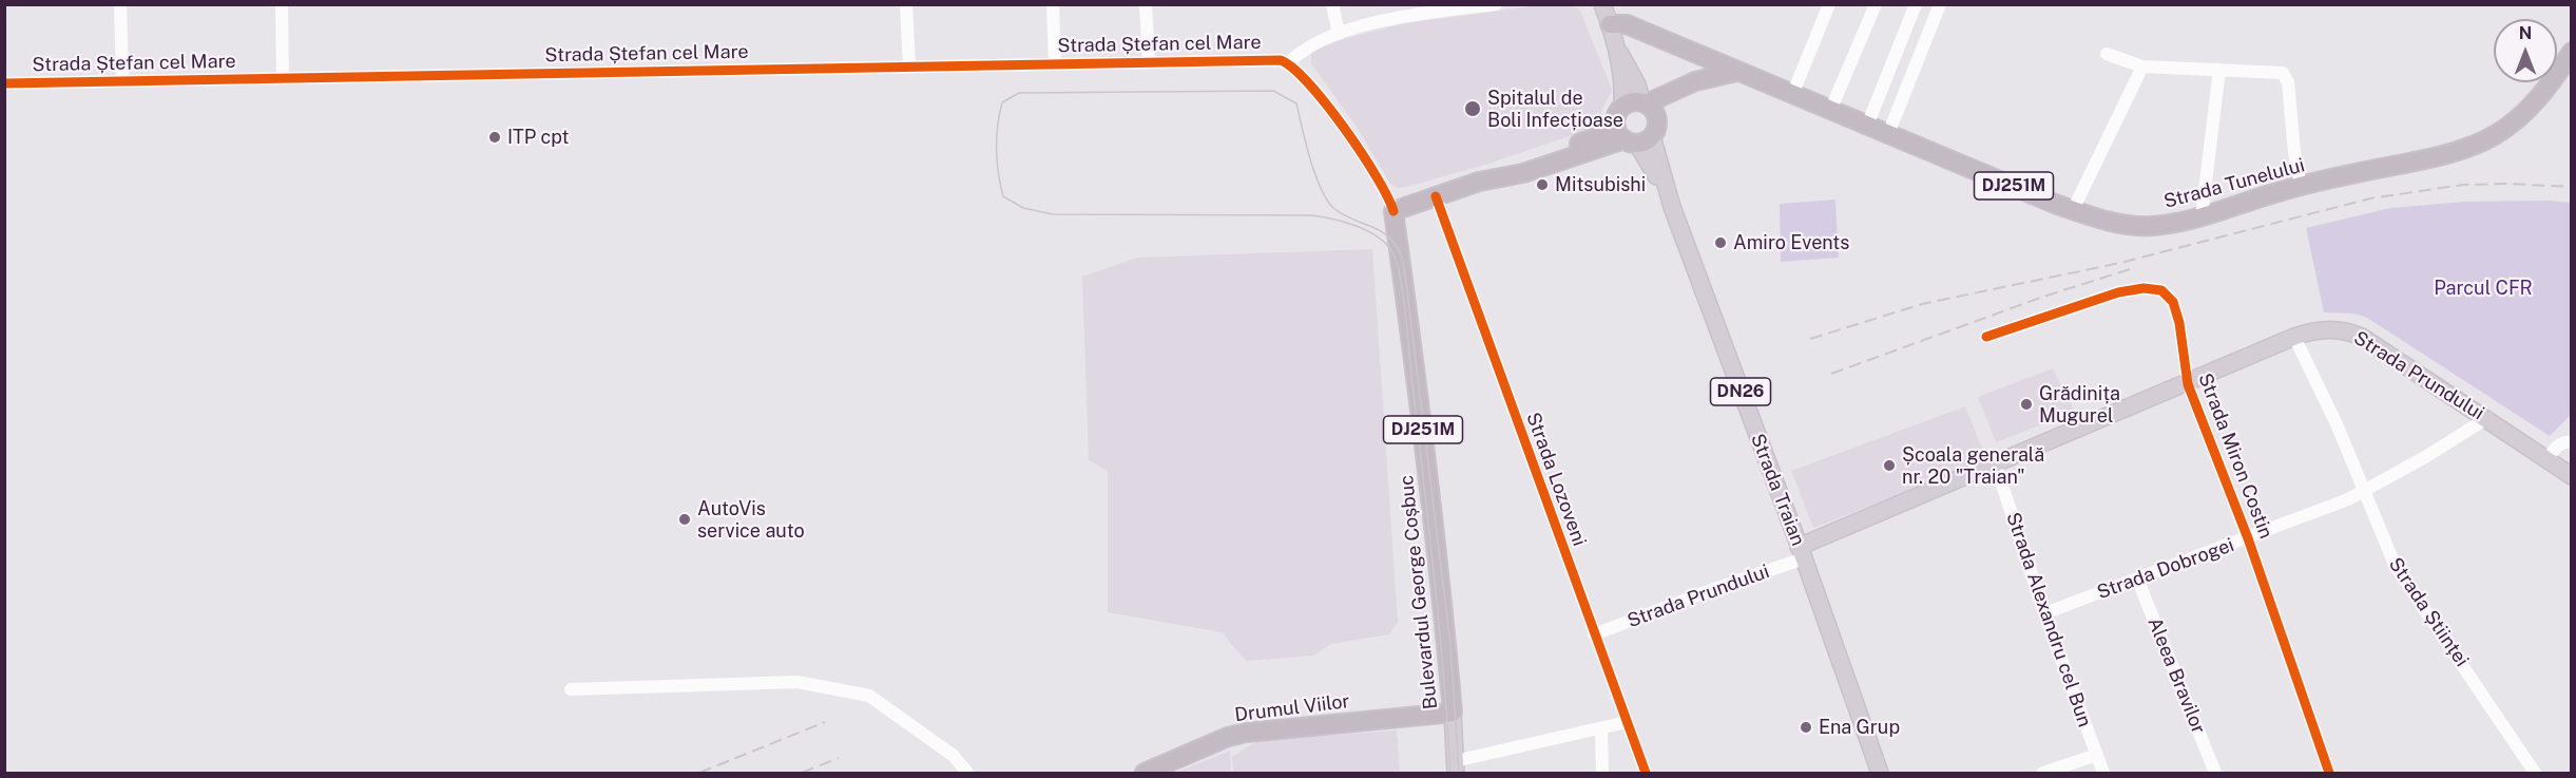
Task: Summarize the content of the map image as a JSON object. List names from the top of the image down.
{
  "streets": {
    "highway": [
      "Strada Tunelului",
      "DJ251M",
      "Bulevardul George Coșbuc",
      "Drumul Viilor"
    ],
    "main road": ["Strada Prundului", "DN26", "Strada Traian"],
    "street": [
      "Strada Ștefan cel Mare",
      "Strada Miron Costin",
      "Strada Lozoveni",
      "Strada Dobrogei",
      "Strada Științei",
      "Strada Alexandru cel Bun",
      "Aleea Bravilor"
    ]
  },
  "crossings": [
    ["Strada Ștefan cel Mare", "Bulevardul George Coșbuc"],
    ["Strada Tunelului", "DJ251M"],
    ["Strada Prundului", "Strada Miron Costin"],
    ["Strada Prundului", "Strada Lozoveni"],
    ["Strada Prundului", "Strada Traian"],
    ["Strada Prundului", "Strada Dobrogei"],
    ["Strada Prundului", "Strada Științei"],
    ["Strada Prundului", "Strada Alexandru cel Bun"],
    ["Strada Miron Costin", "Strada Dobrogei"],
    ["Strada Dobrogei", "Strada Științei"],
    ["Strada Dobrogei", "Strada Alexandru cel Bun"],
    ["Strada Dobrogei", "Aleea Bravilor"],
    ["Bulevardul George Coșbuc", "Drumul Viilor"]
  ],
  "parks": ["Parcul CFR"],
  "places": [
    "Spitalul de Boli Infecțioase",
    "ITP cpt",
    "Mitsubishi",
    "Amiro Events",
    "Grădinița Mugurel",
    "Școala generală nr. 20 \"Traian\"",
    "AutoVis service auto",
    "Ena Grup"
  ],
  "north": "top"
}
